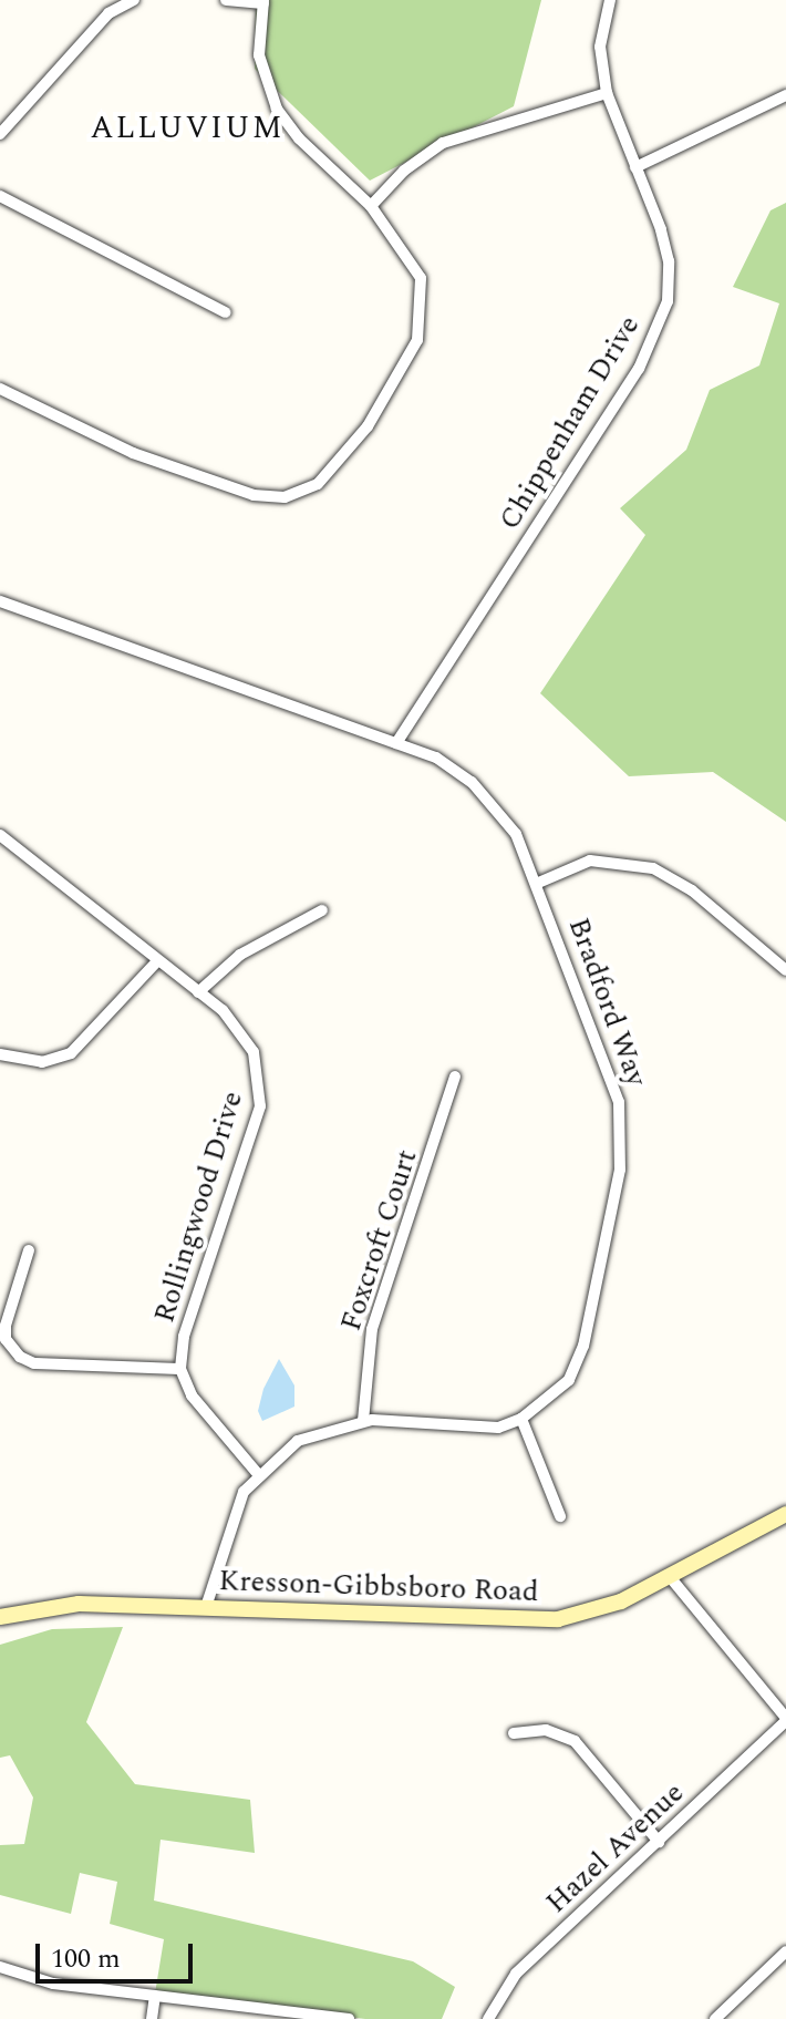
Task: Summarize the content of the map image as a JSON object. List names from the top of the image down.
{
  "streets": {
    "street": [
      "Chippenham Drive",
      "Bradford Way",
      "Rollingwood Drive",
      "Foxcroft Court",
      "Kresson-Gibbsboro Road",
      "Hazel Avenue"
    ]
  },
  "crossings": [
    ["Chippenham Drive", "Bradford Way"],
    ["Bradford Way", "Rollingwood Drive"],
    ["Bradford Way", "Foxcroft Court"],
    ["Bradford Way", "Kresson-Gibbsboro Road"]
  ],
  "districts": ["ALLUVIUM"],
  "scale_bar": "100 m"
}
